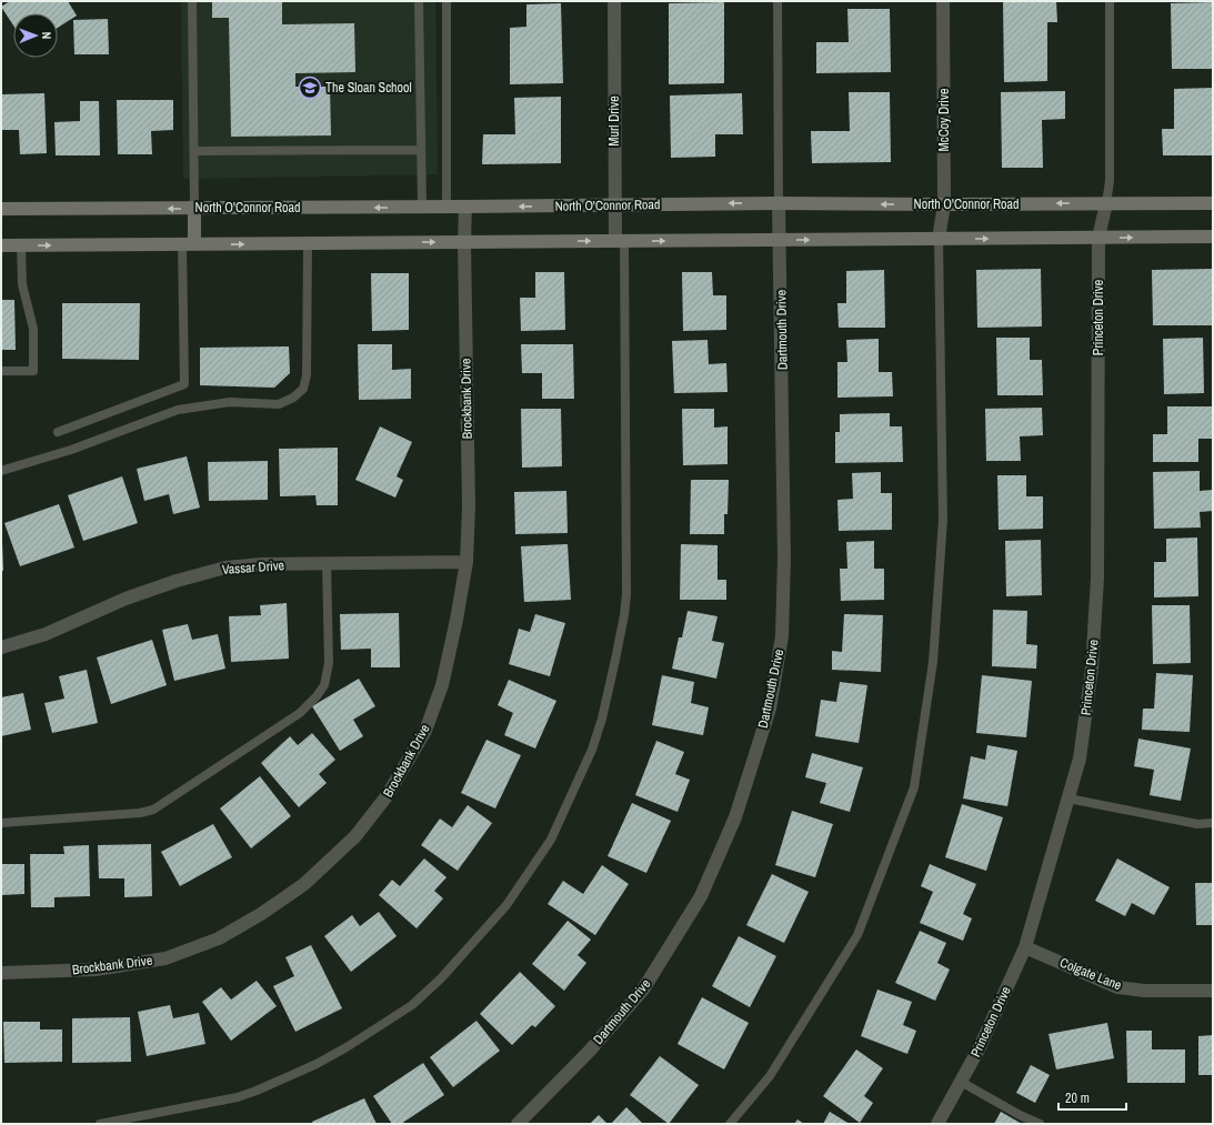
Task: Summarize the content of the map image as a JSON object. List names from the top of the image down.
{
  "streets": {
    "main road": ["North O'Connor Road"],
    "street": [
      "McCoy Drive",
      "Murl Drive",
      "Princeton Drive",
      "Dartmouth Drive",
      "Brockbank Drive",
      "Vassar Drive",
      "Colgate Lane"
    ]
  },
  "crossings": [
    ["McCoy Drive", "North O'Connor Road"],
    ["Murl Drive", "North O'Connor Road"],
    ["North O'Connor Road", "Princeton Drive"],
    ["North O'Connor Road", "Dartmouth Drive"],
    ["North O'Connor Road", "Brockbank Drive"],
    ["Princeton Drive", "Colgate Lane"],
    ["Brockbank Drive", "Vassar Drive"]
  ],
  "places": {
    "school or university": ["The Sloan School"]
  },
  "scale_bar": "20 m",
  "north": "right"
}
